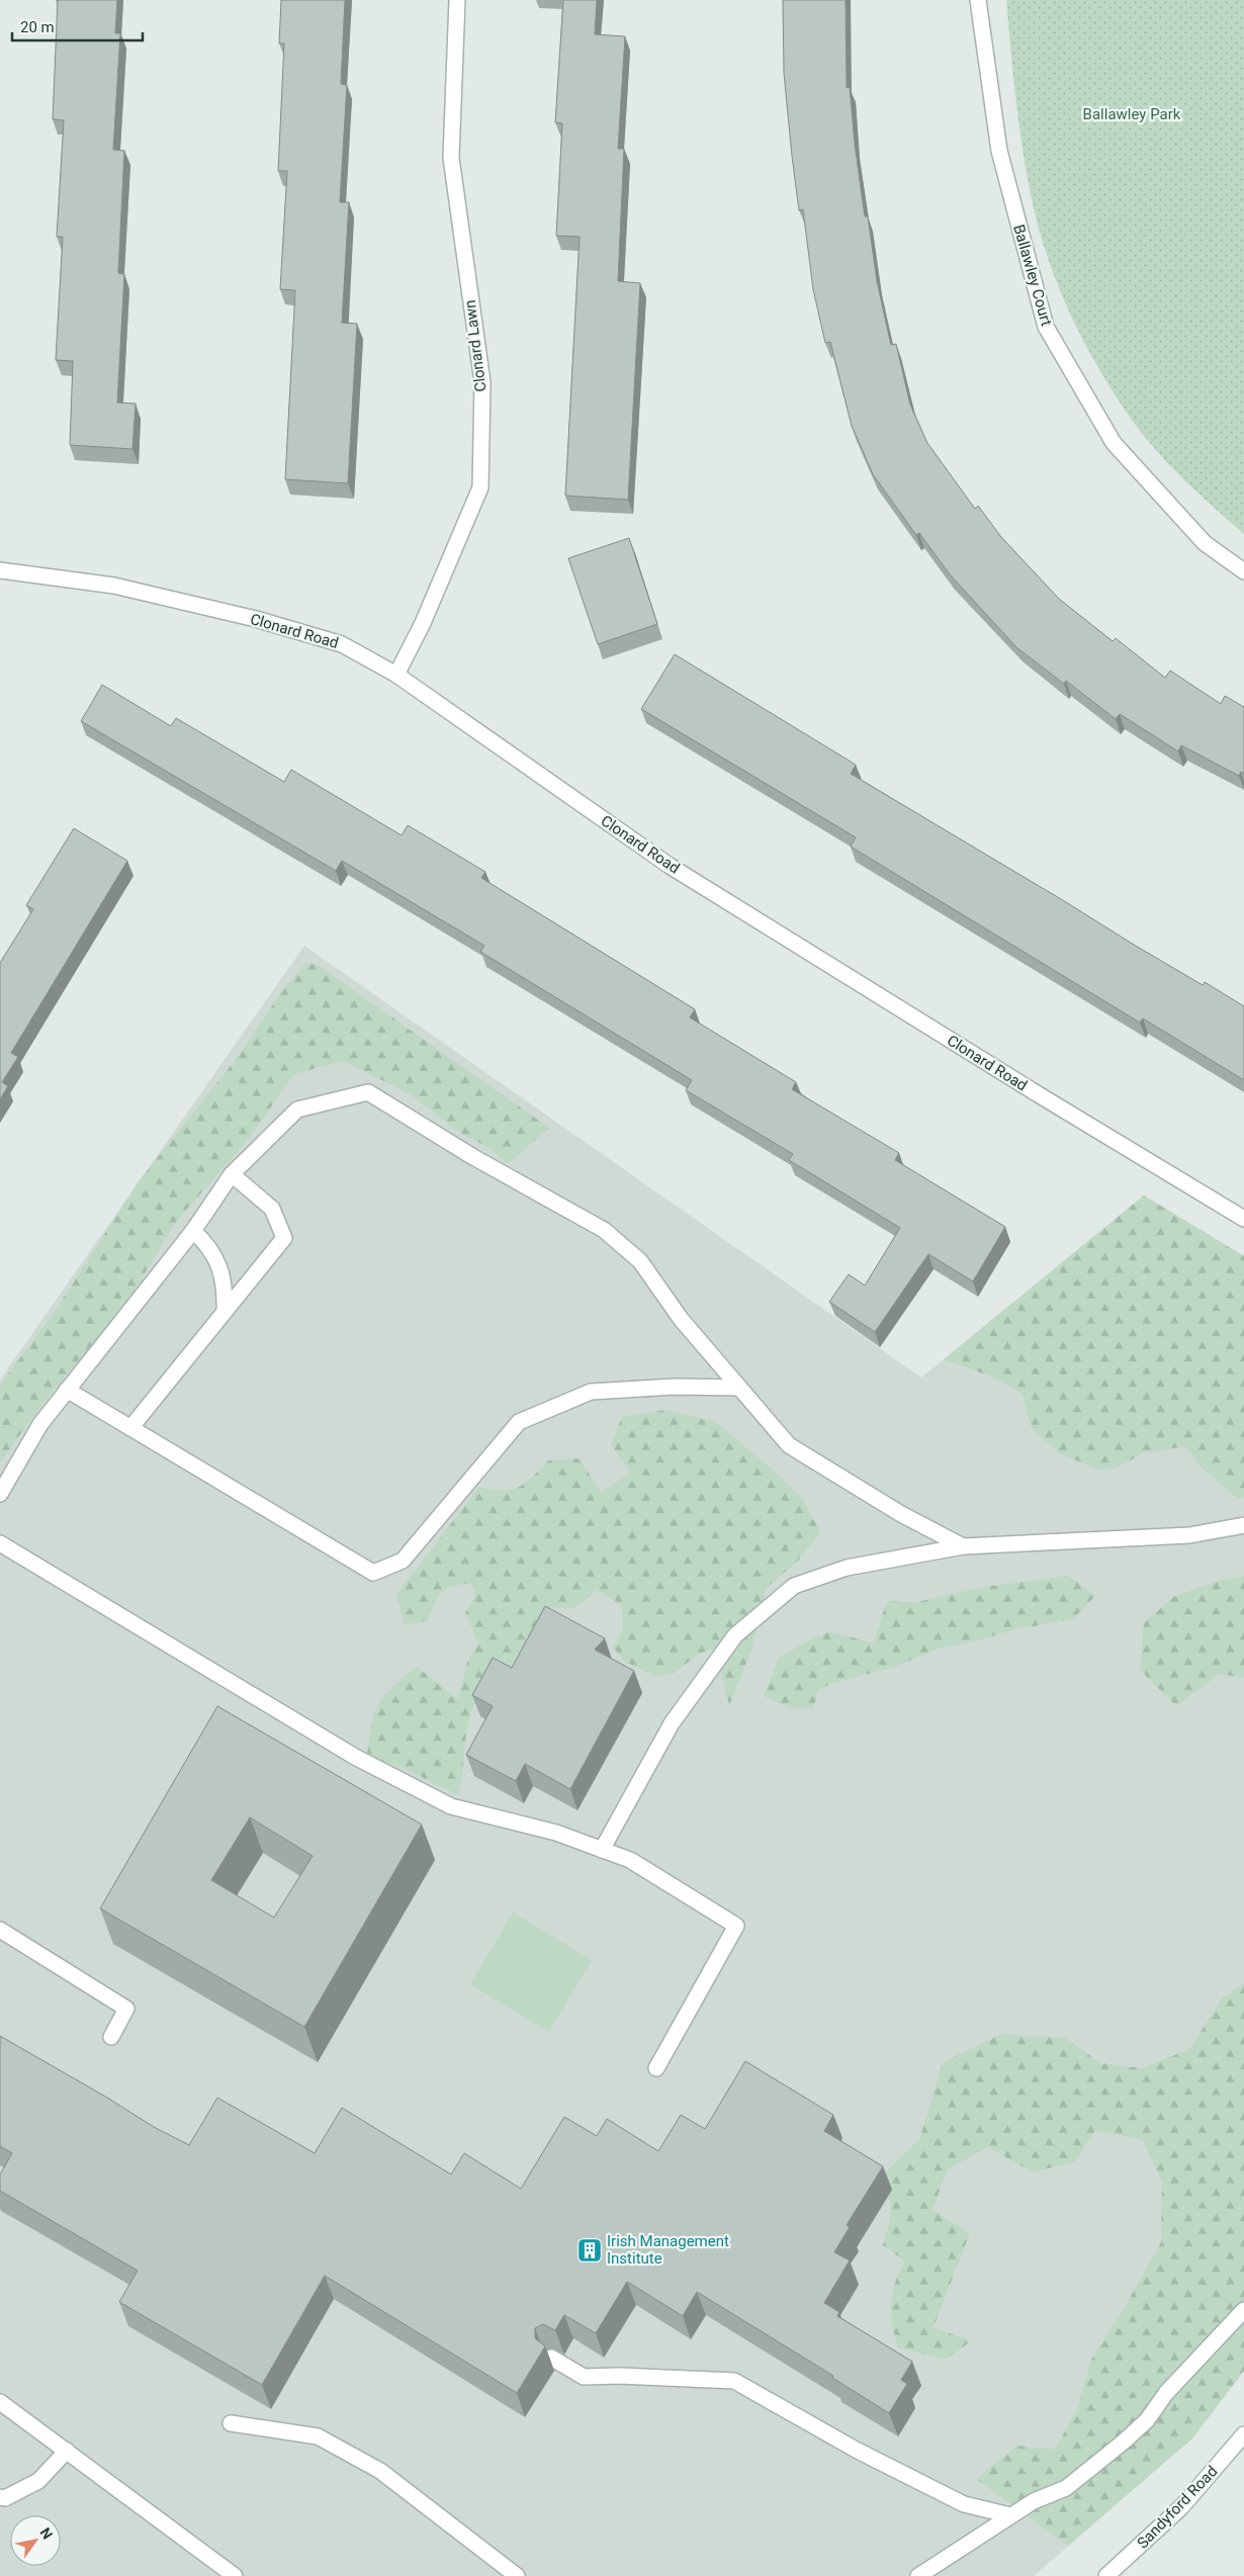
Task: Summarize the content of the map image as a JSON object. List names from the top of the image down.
{
  "streets": {
    "street": [
      "Ballawley Court",
      "Clonard Lawn",
      "Clonard Road",
      "Sandyford Road"
    ]
  },
  "crossings": [
    ["Clonard Lawn", "Clonard Road"]
  ],
  "parks": ["Ballawley Park"],
  "places": {
    "building": ["Irish Management Institute"]
  },
  "scale_bar": "20 m",
  "north": "top right"
}
